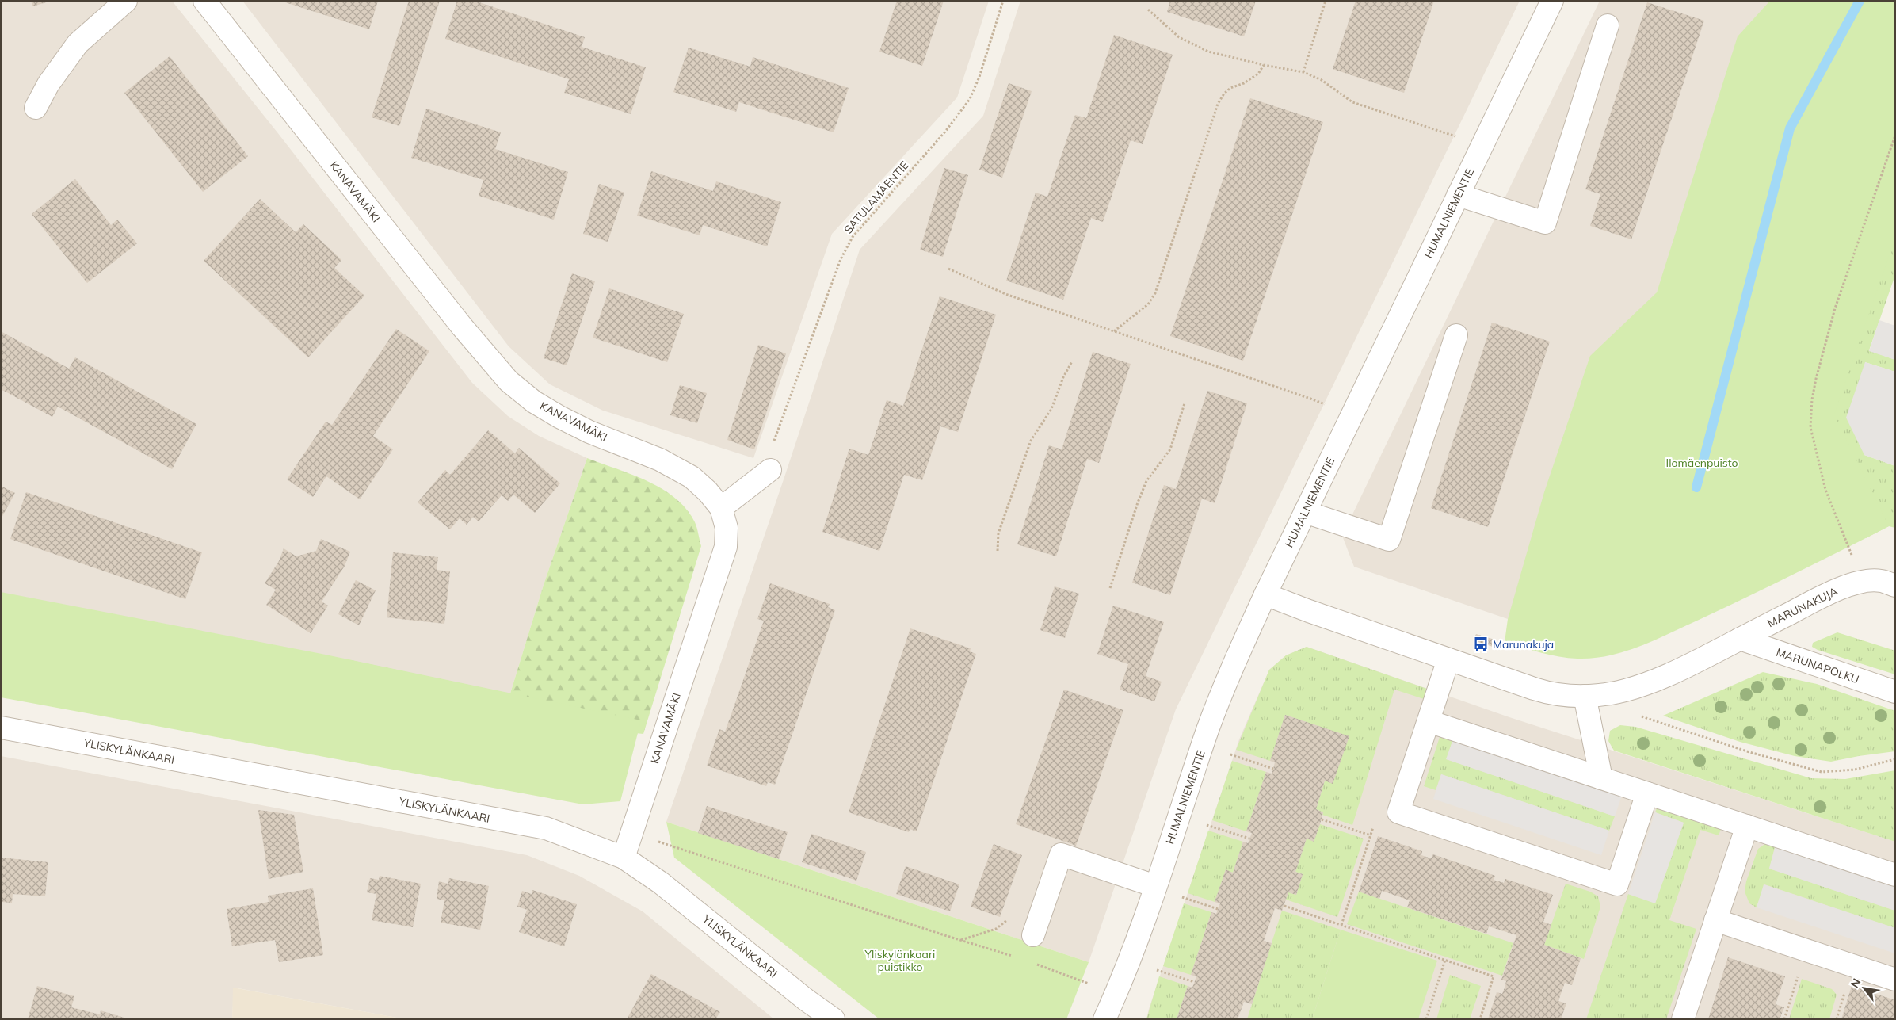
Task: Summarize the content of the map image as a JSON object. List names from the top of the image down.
{
  "streets": {
    "street": [
      "KANAVAMÄKI",
      "HUMALNIEMENTIE",
      "MARUNAKUJA",
      "MARUNAPOLKU",
      "YLISKYLÄNKAARI"
    ],
    "path": ["SATULAMÄENTIE"]
  },
  "crossings": [
    ["KANAVAMÄKI", "YLISKYLÄNKAARI"],
    ["HUMALNIEMENTIE", "MARUNAKUJA"],
    ["MARUNAKUJA", "MARUNAPOLKU"]
  ],
  "parks": ["Ilomäenpuisto", "Yliskylänkaari puistikko"],
  "places": {
    "bus stop": ["Marunakuja"]
  },
  "north": "top left"
}
